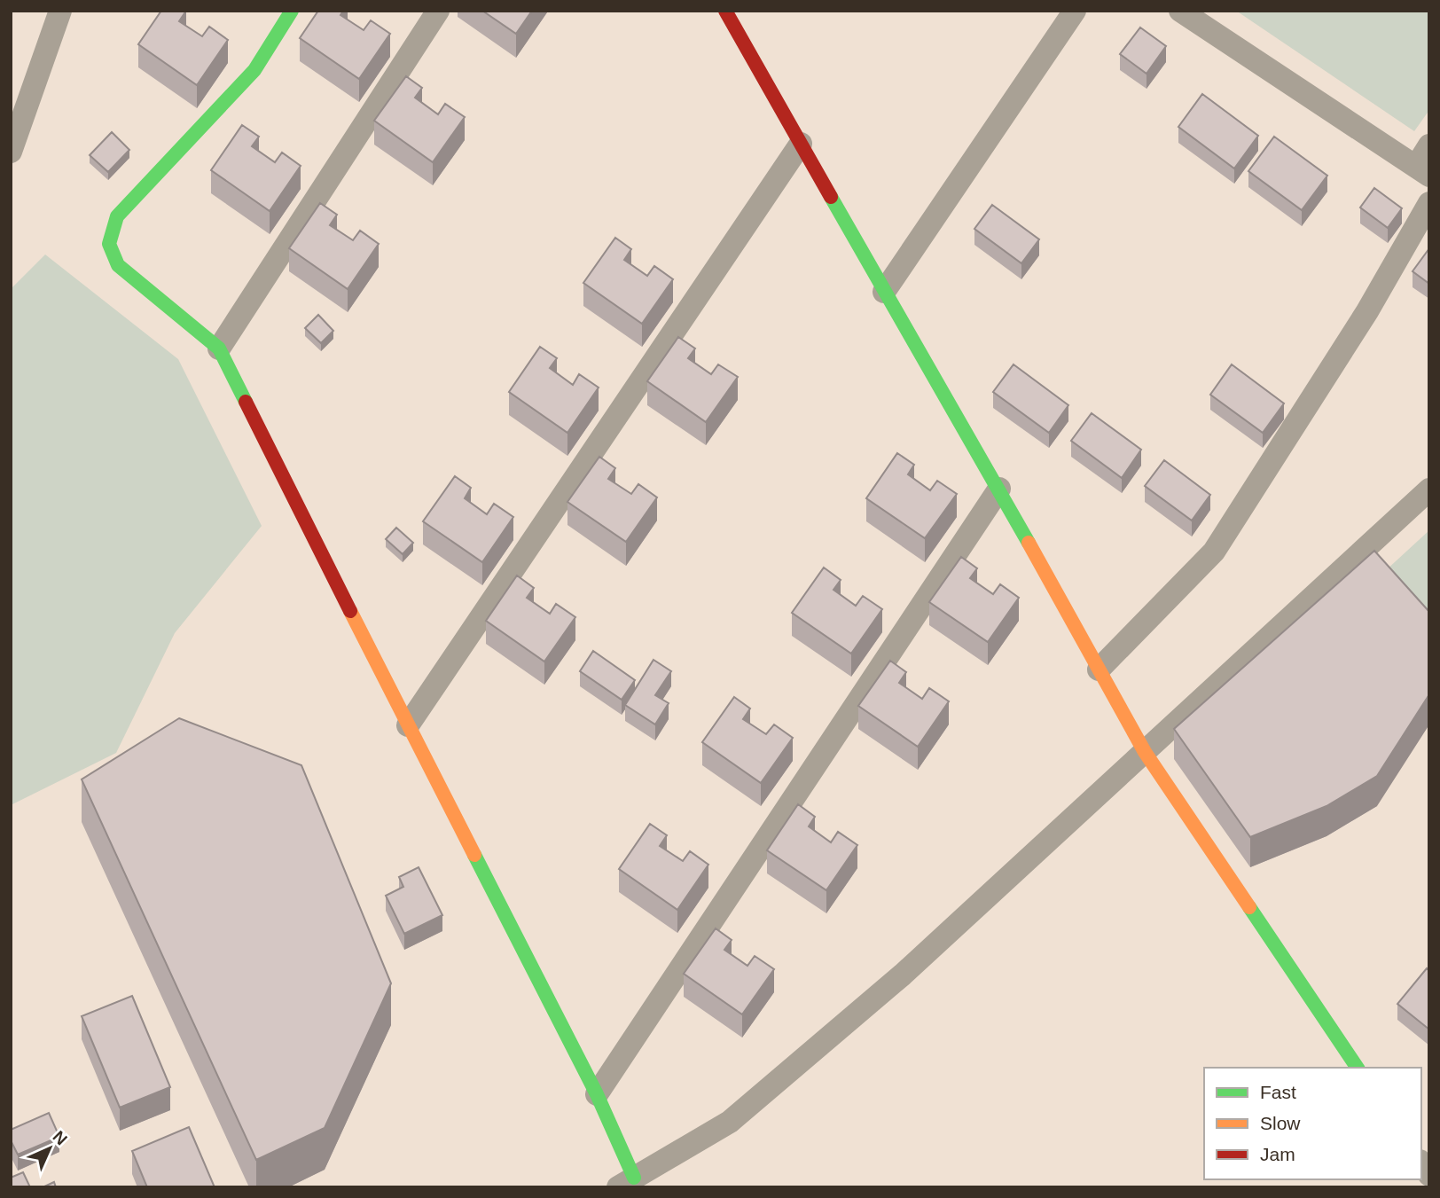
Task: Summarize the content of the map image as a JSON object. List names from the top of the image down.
{
  "legend": ["Fast", "Slow", "Jam"],
  "north": "top right"
}
